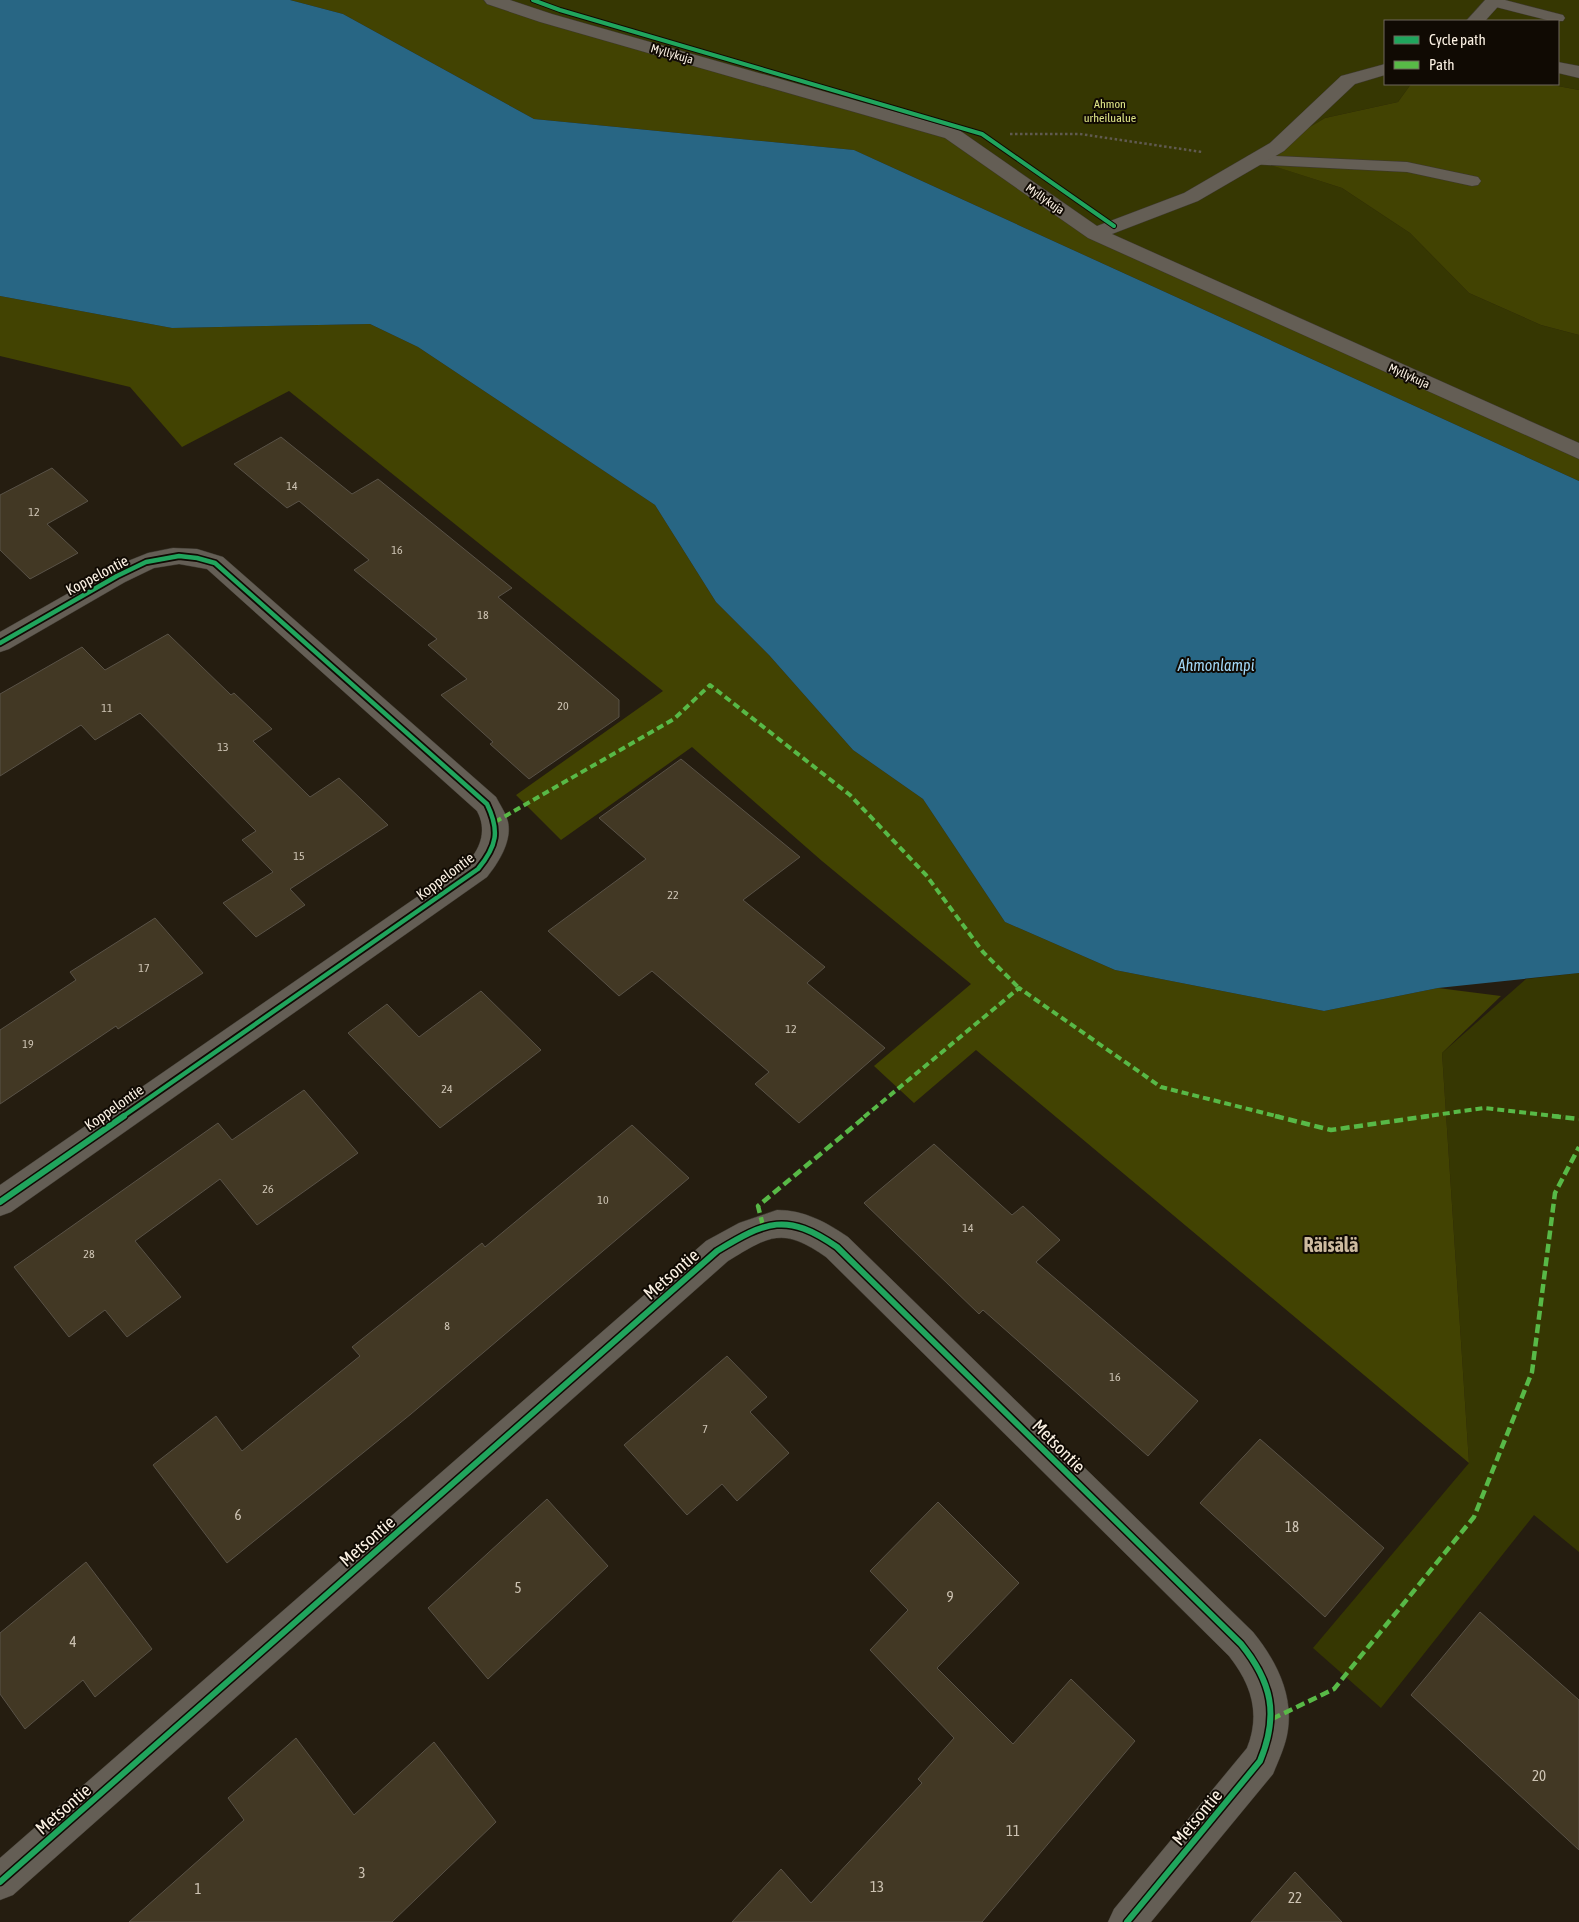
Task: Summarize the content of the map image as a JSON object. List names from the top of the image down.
{
  "streets": {
    "street": ["Myllykuja", "Koppelontie", "Metsontie"]
  },
  "districts": ["Räisälä"],
  "water": ["Ahmonlampi"],
  "parks": ["Ahmon urheilualue"],
  "house_numbers": [
    "14",
    "12",
    "16",
    "18",
    "20",
    "11",
    "13",
    "15",
    "22",
    "17",
    "12",
    "19",
    "24",
    "26",
    "10",
    "14",
    "28",
    "8",
    "16",
    "7",
    "6",
    "18",
    "5",
    "9",
    "4",
    "20",
    "11",
    "3",
    "13",
    "1",
    "22"
  ],
  "legend": ["Cycle path", "Path"]
}
